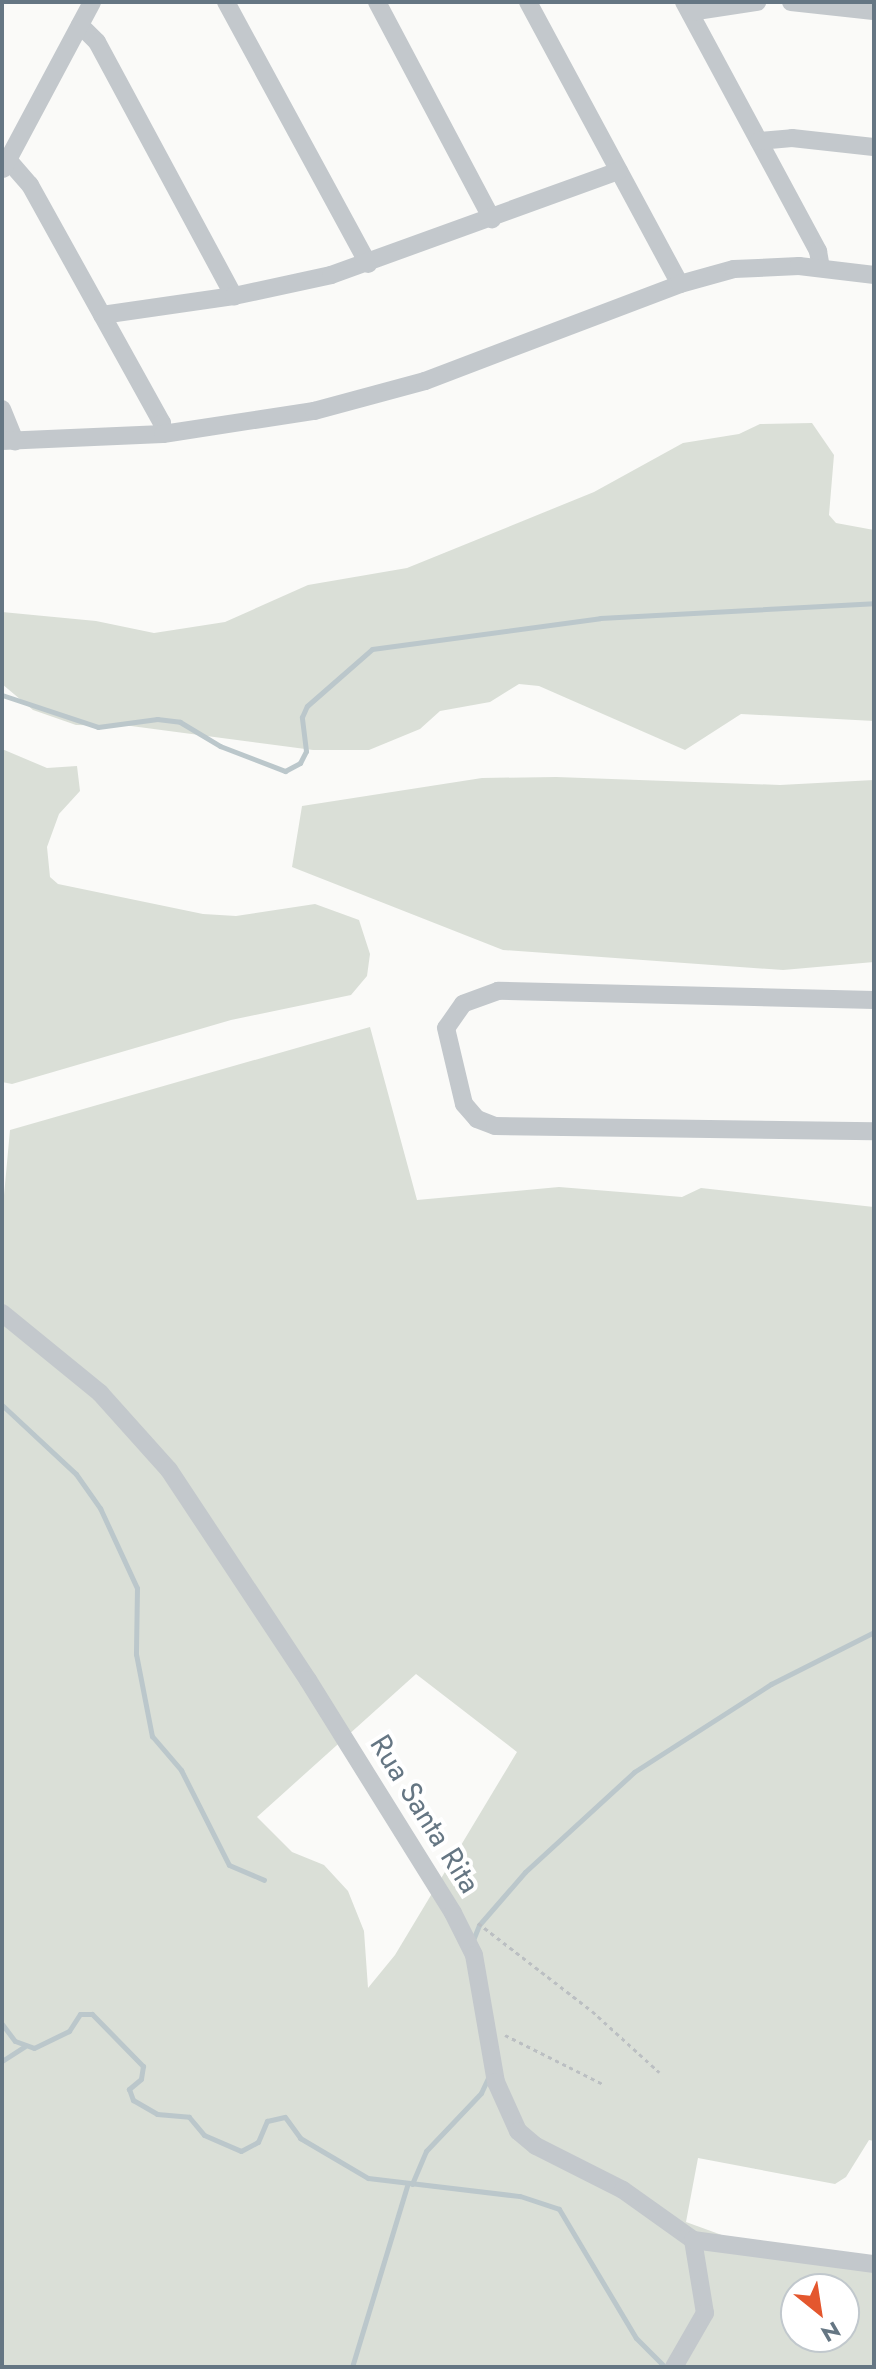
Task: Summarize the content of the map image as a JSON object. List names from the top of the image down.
{
  "streets": {
    "street": ["Rua Santa Rita"]
  },
  "north": "bottom right"
}
